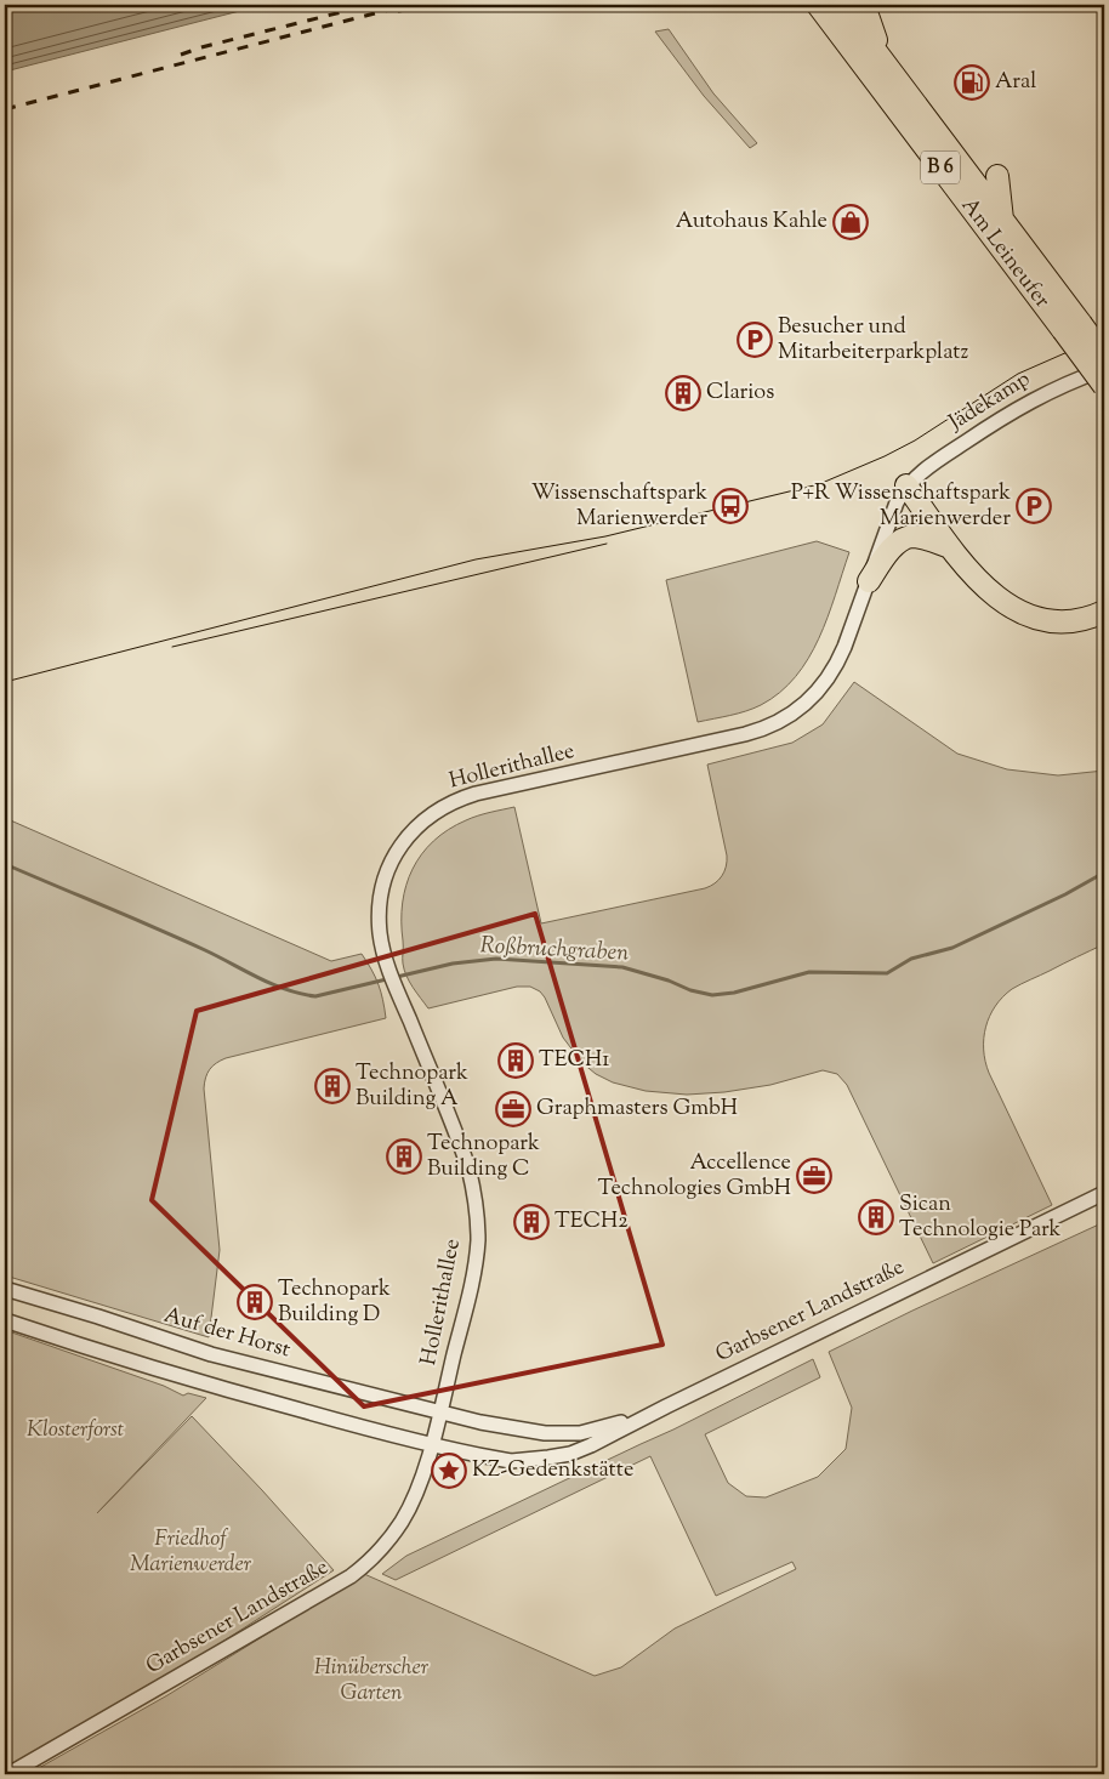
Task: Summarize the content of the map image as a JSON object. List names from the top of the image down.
{
  "streets": {
    "highway": ["B 6", "Am Leineufer"],
    "street": [
      "Jädekamp",
      "Hollerithallee",
      "Garbsener Landstraße",
      "Auf der Horst"
    ]
  },
  "crossings": [
    ["Jädekamp", "Hollerithallee"],
    ["Hollerithallee", "Garbsener Landstraße"],
    ["Hollerithallee", "Auf der Horst"],
    ["Garbsener Landstraße", "Auf der Horst"]
  ],
  "water": ["Roßbruchgraben"],
  "parks": ["Klosterforst", "Friedhof Marienwerder", "Hinüberscher Garten"],
  "places": {
    "fuel station": ["Aral"],
    "shop": ["Autohaus Kahle"],
    "parking": ["Besucher und Mitarbeiterparkplatz", "P+R Wissenschaftspark Marienwerder"],
    "building": [
      "Clarios",
      "TECH1",
      "Technopark Building A",
      "Technopark Building C",
      "Sican Technologie Park",
      "TECH2",
      "Technopark Building D"
    ],
    "bus stop": ["Wissenschaftspark Marienwerder"],
    "office": ["Graphmasters GmbH", "Accellence Technologies GmbH"],
    "place": ["KZ-Gedenkstätte"]
  }
}
